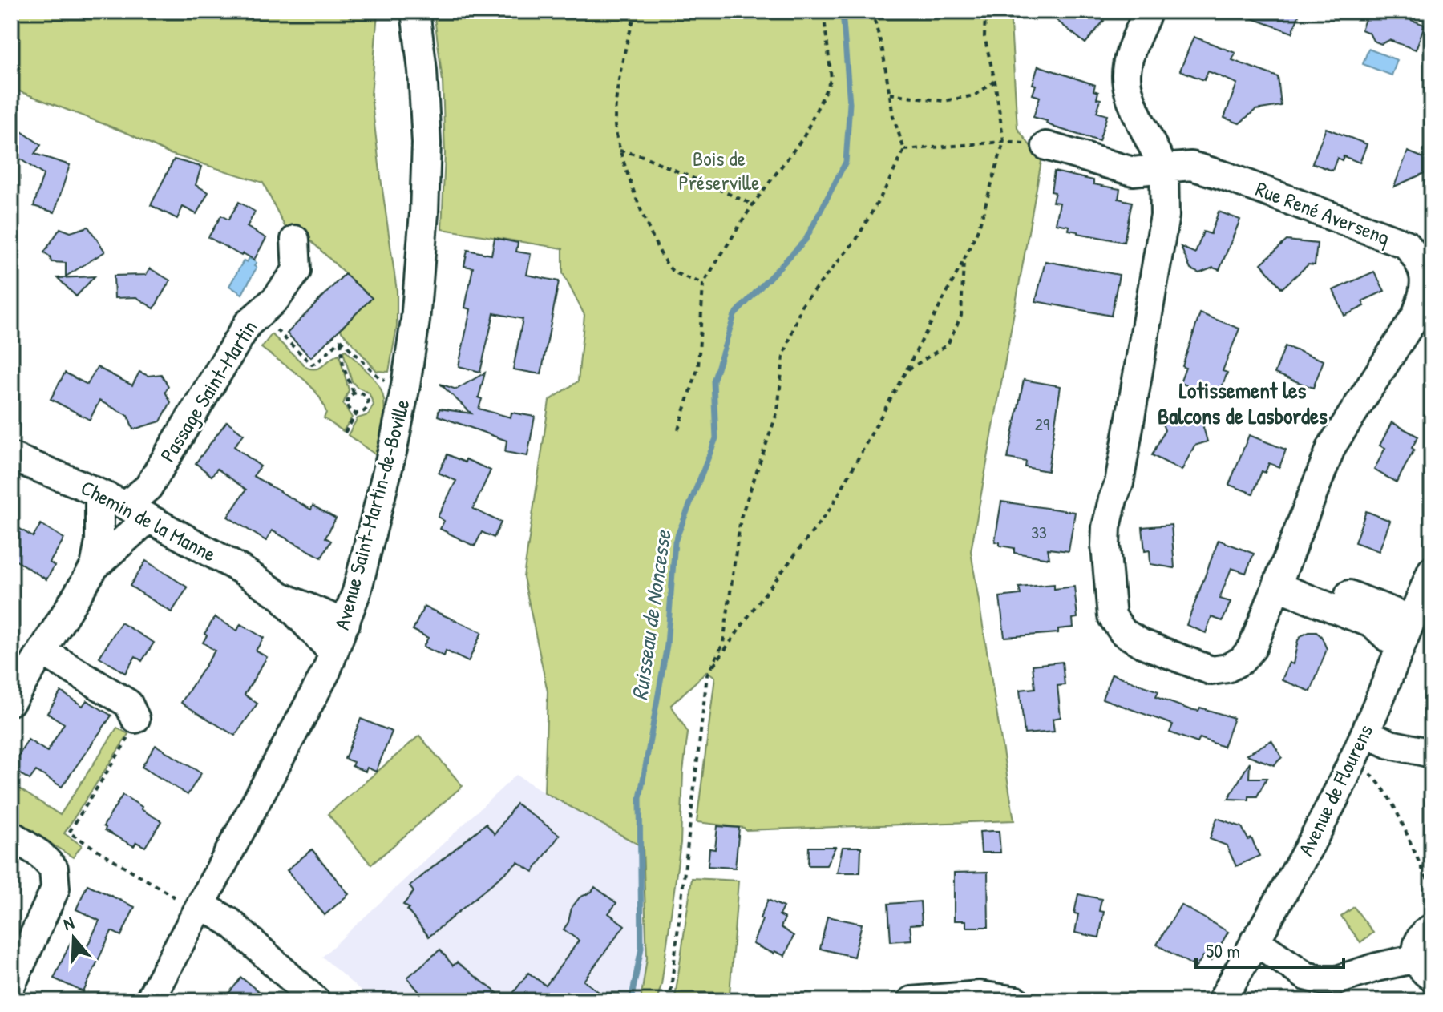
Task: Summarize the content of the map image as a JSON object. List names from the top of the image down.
{
  "streets": {
    "street": [
      "Rue René Aversenq",
      "Passage Saint-Martin",
      "Avenue Saint-Martin-de-Boville",
      "Chemin de la Manne",
      "Avenue de Flourens"
    ]
  },
  "crossings": [
    ["Passage Saint-Martin", "Chemin de la Manne"],
    ["Avenue Saint-Martin-de-Boville", "Chemin de la Manne"]
  ],
  "districts": ["Lotissement les Balcons de Lasbordes"],
  "water": ["Ruisseau de Noncesse"],
  "parks": ["Bois de Préserville"],
  "house_numbers": ["29", "33"],
  "scale_bar": "50 m",
  "north": "top"
}
